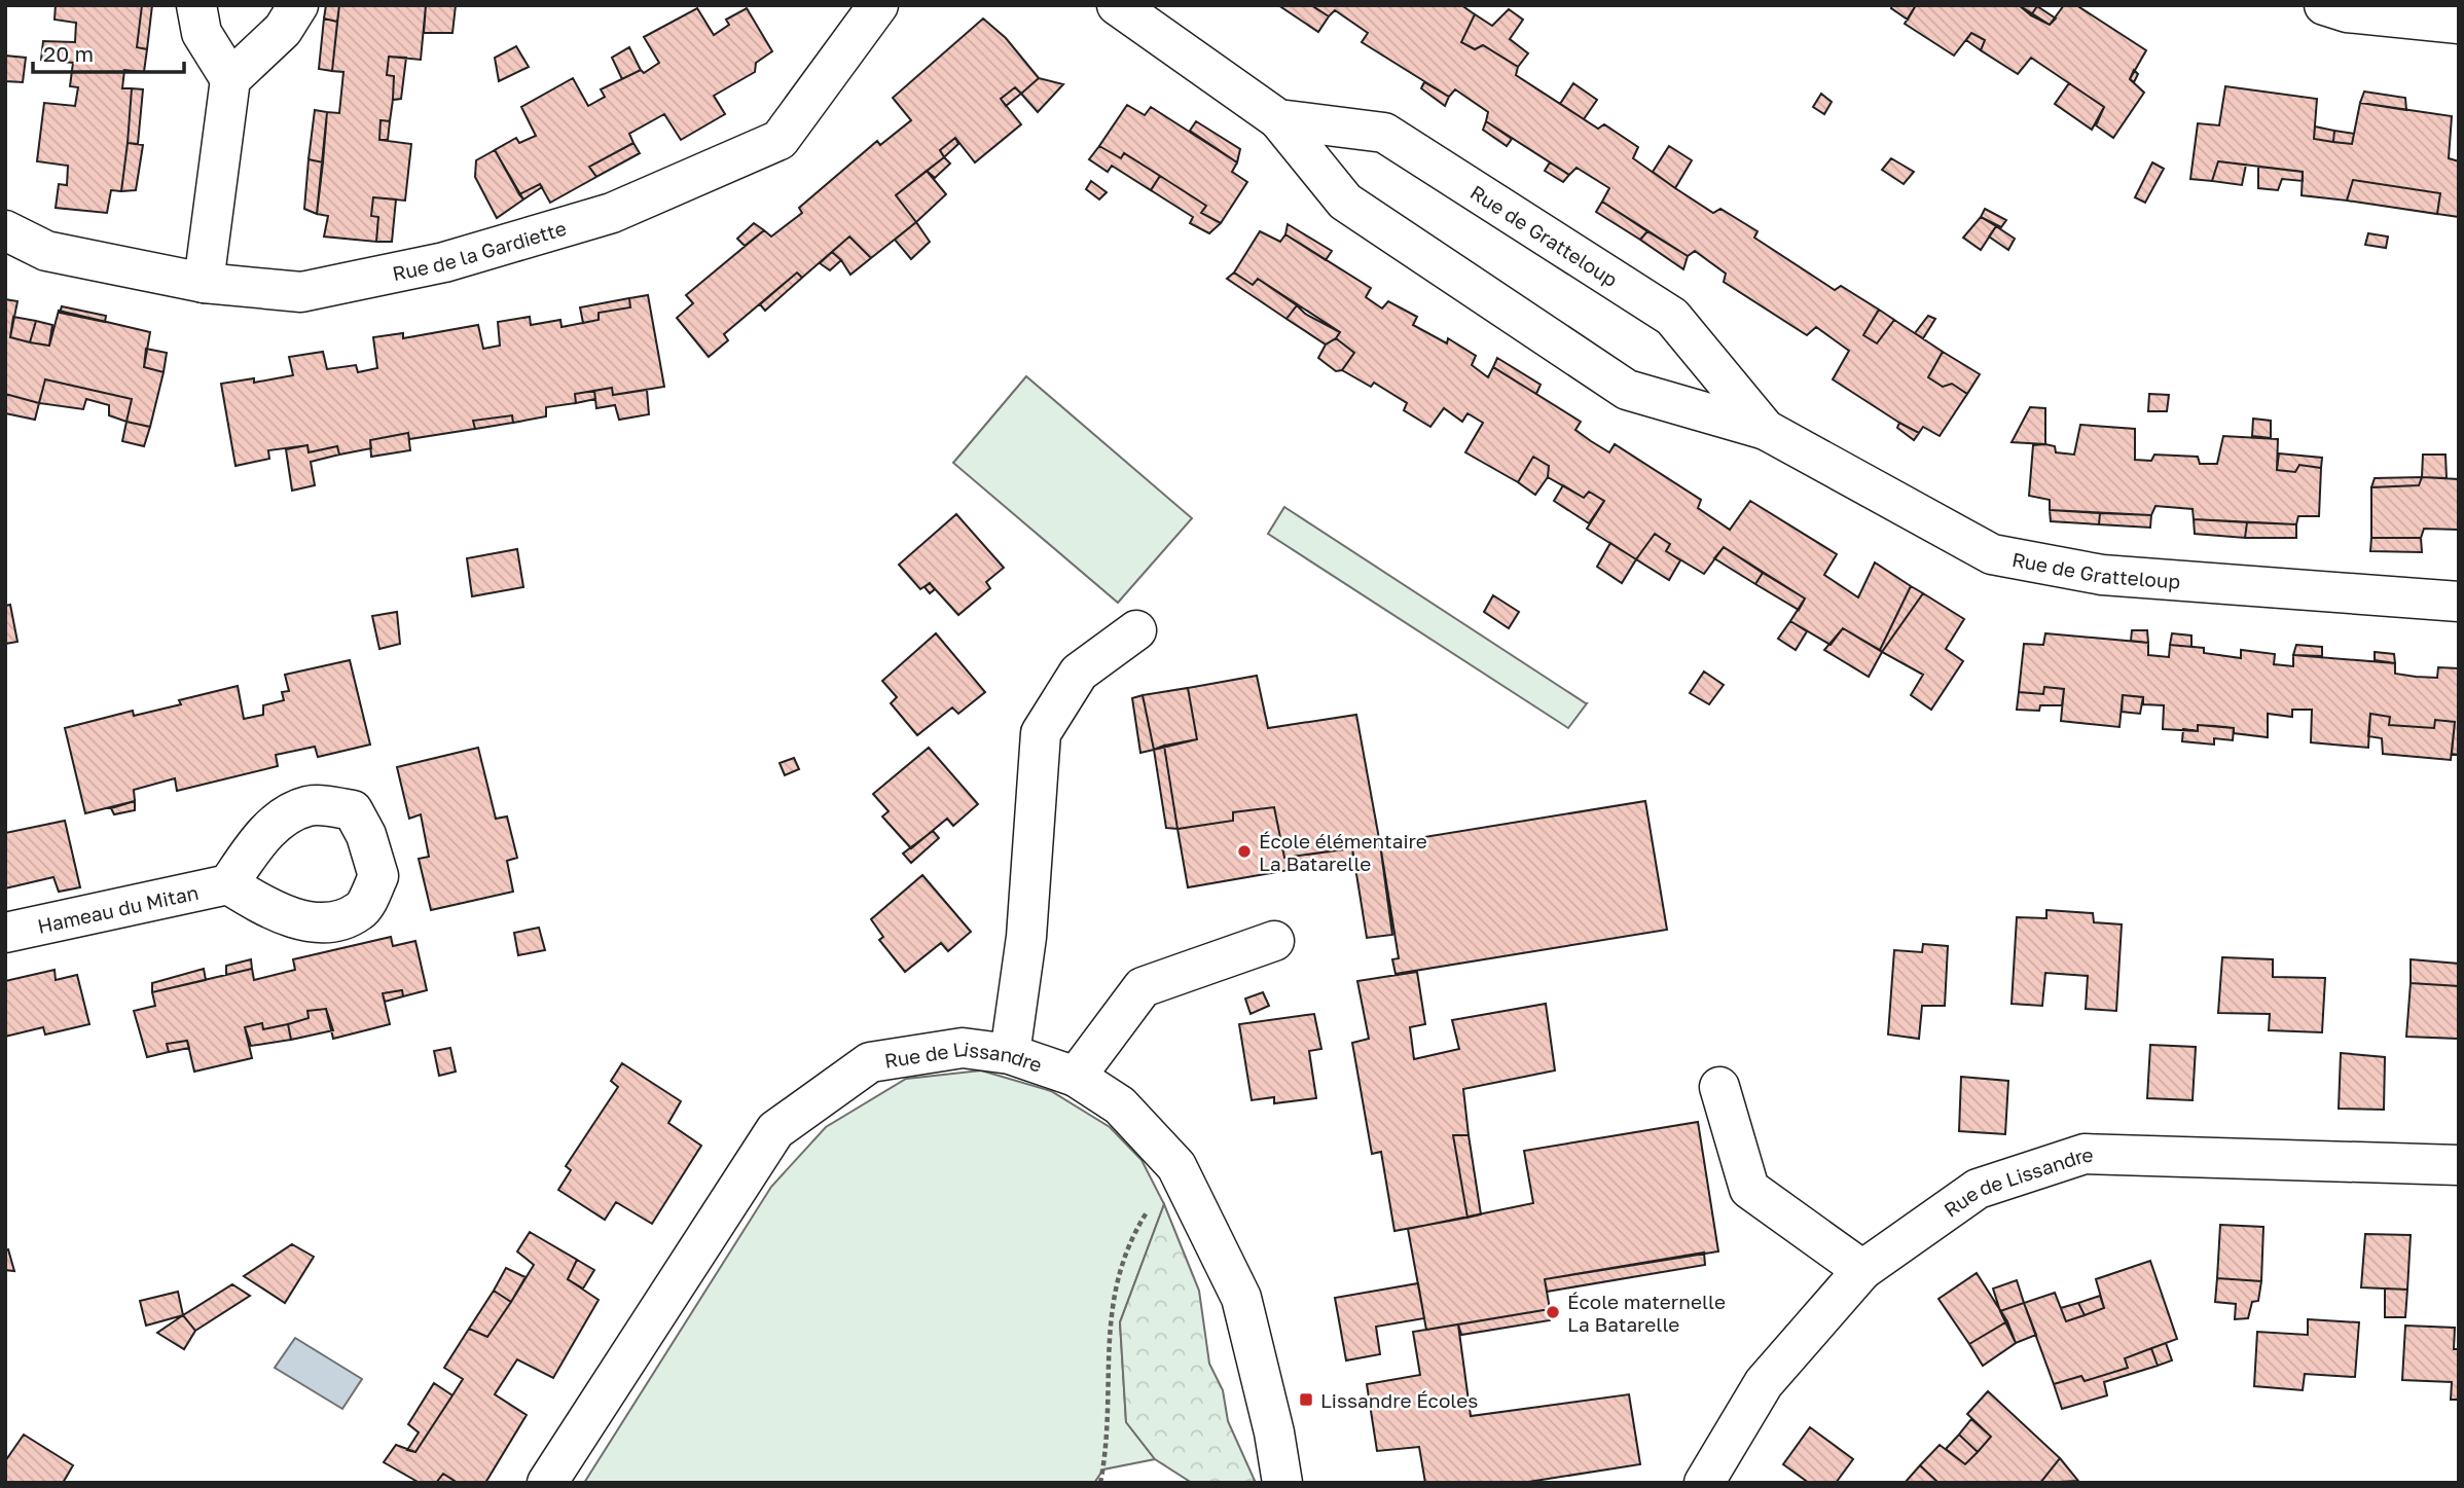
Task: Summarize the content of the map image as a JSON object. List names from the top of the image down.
{
  "streets": {
    "street": [
      "Rue de Gratteloup",
      "Rue de la Gardiette",
      "Hameau du Mitan",
      "Rue de Lissandre"
    ]
  },
  "places": {
    "other": ["École élémentaire La Batarelle", "École maternelle La Batarelle"],
    "transit": ["Lissandre Écoles"]
  },
  "scale_bar": "20 m"
}
